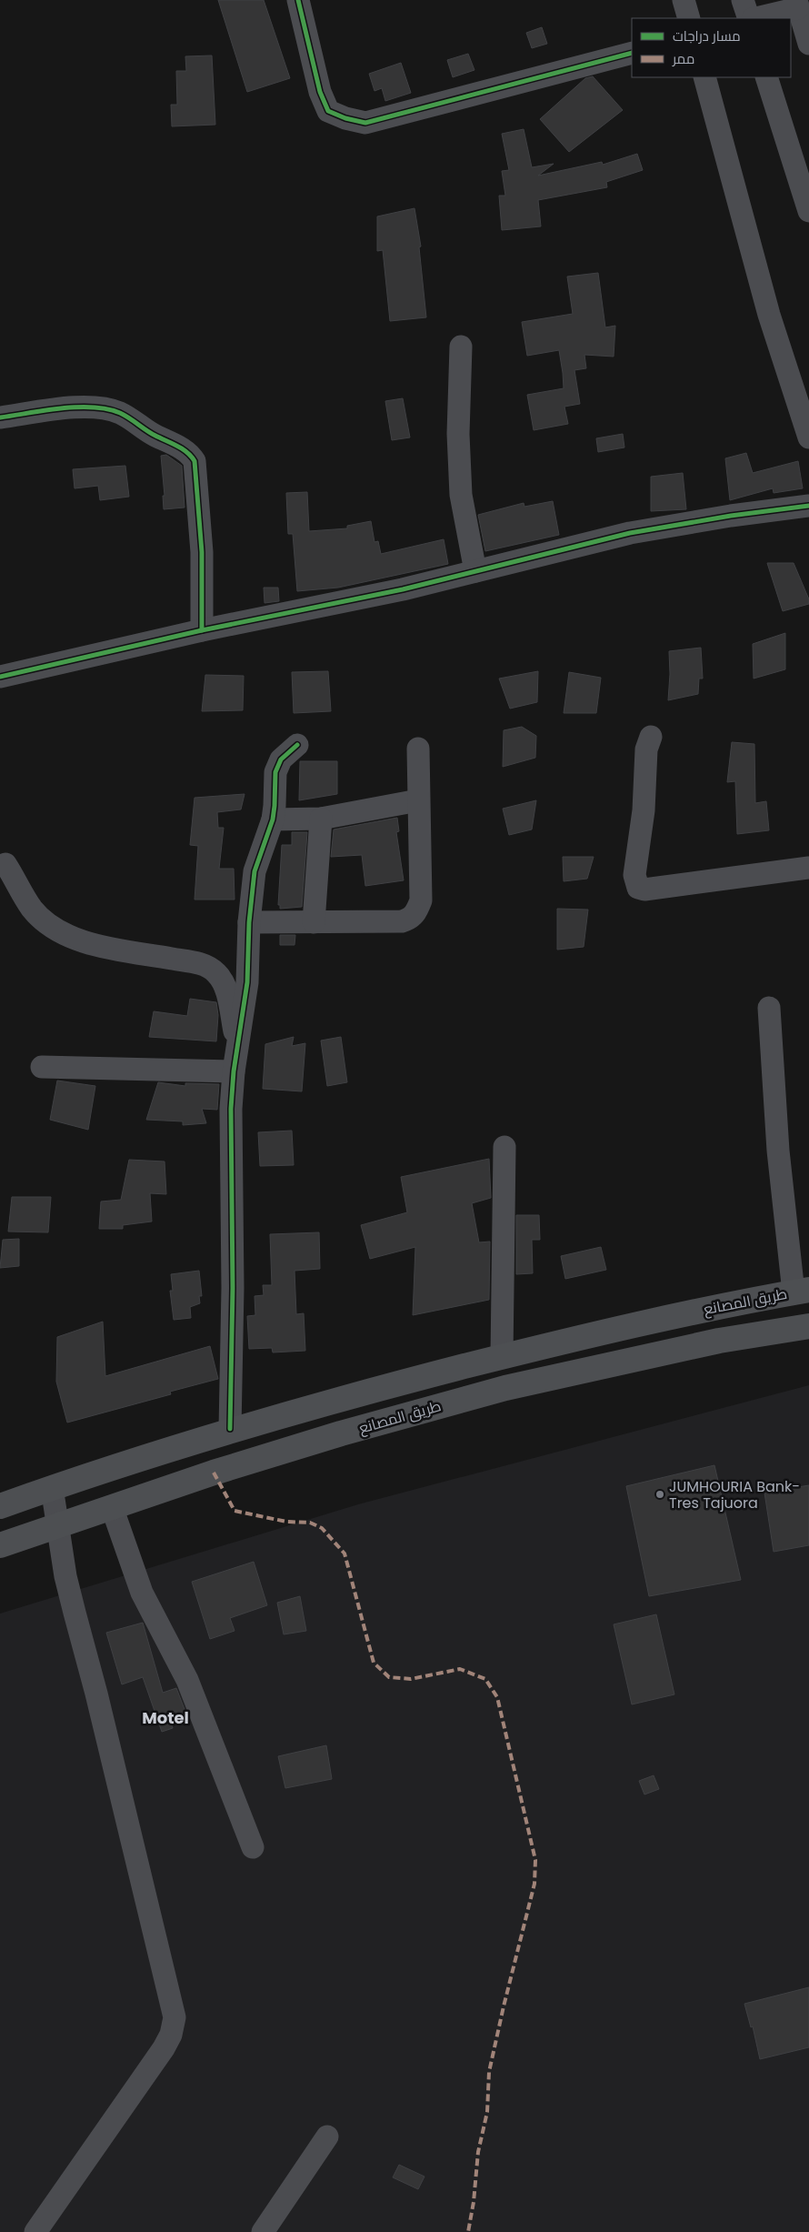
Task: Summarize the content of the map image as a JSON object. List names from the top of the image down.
{
  "streets": {
    "main road": ["طريق المصانع"]
  },
  "districts": ["Motel"],
  "places": ["JUMHOURIA Bank- Tres Tajuora"],
  "legend": ["مسار دراجات", "ممر"]
}
